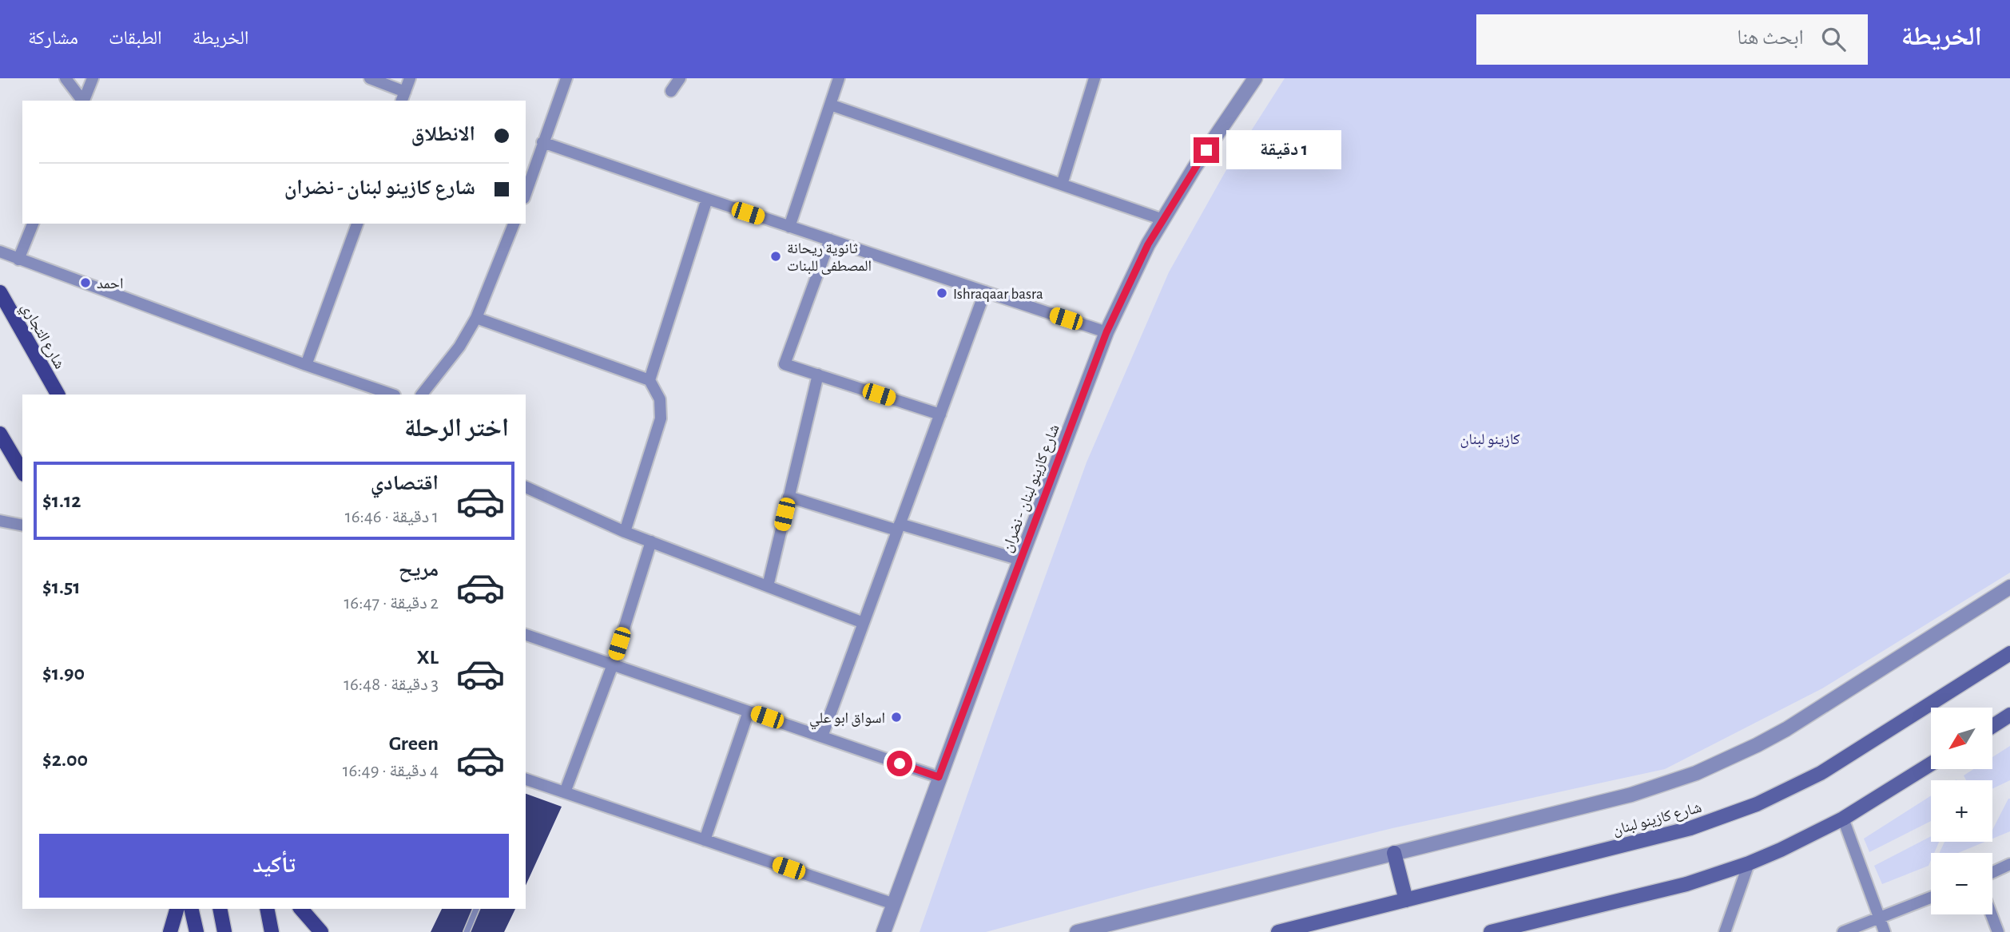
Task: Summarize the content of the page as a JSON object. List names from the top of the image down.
{
  "streets": {
    "main road": ["شارع التجاري", "شارع كازينو لبنان"],
    "street": ["شارع كازينو لبنان - نضران"]
  },
  "parks": ["كازينو لبنان"],
  "places": [
    "ثانوية ريحانة المصطفى للبنات",
    "احمد",
    "Ishraqaar basra",
    "اسواق ابو علي"
  ],
  "north": "bottom left",
  "page": {
    "header": "الخريطة",
    "search": "ابحث هنا",
    "nav": ["الخريطة", "الطبقات", "مشاركة"],
    "banner": ["الانطلاق", "شارع كازينو لبنان - نضران"],
    "bubble": "1 دقيقة",
    "heading": "اختر الرحلة",
    "list": [
      {
        "name": "اقتصادي",
        "note": "1 دقيقة · 16:46",
        "value": "$1.12"
      },
      {
        "name": "مريح",
        "note": "2 دقيقة · 16:47",
        "value": "$1.51"
      },
      {
        "name": "XL",
        "note": "3 دقيقة · 16:48",
        "value": "$1.90"
      },
      {
        "name": "Green",
        "note": "4 دقيقة · 16:49",
        "value": "$2.00"
      }
    ],
    "map_buttons": ["+", "−"],
    "buttons": "تأكيد"
  }
}
